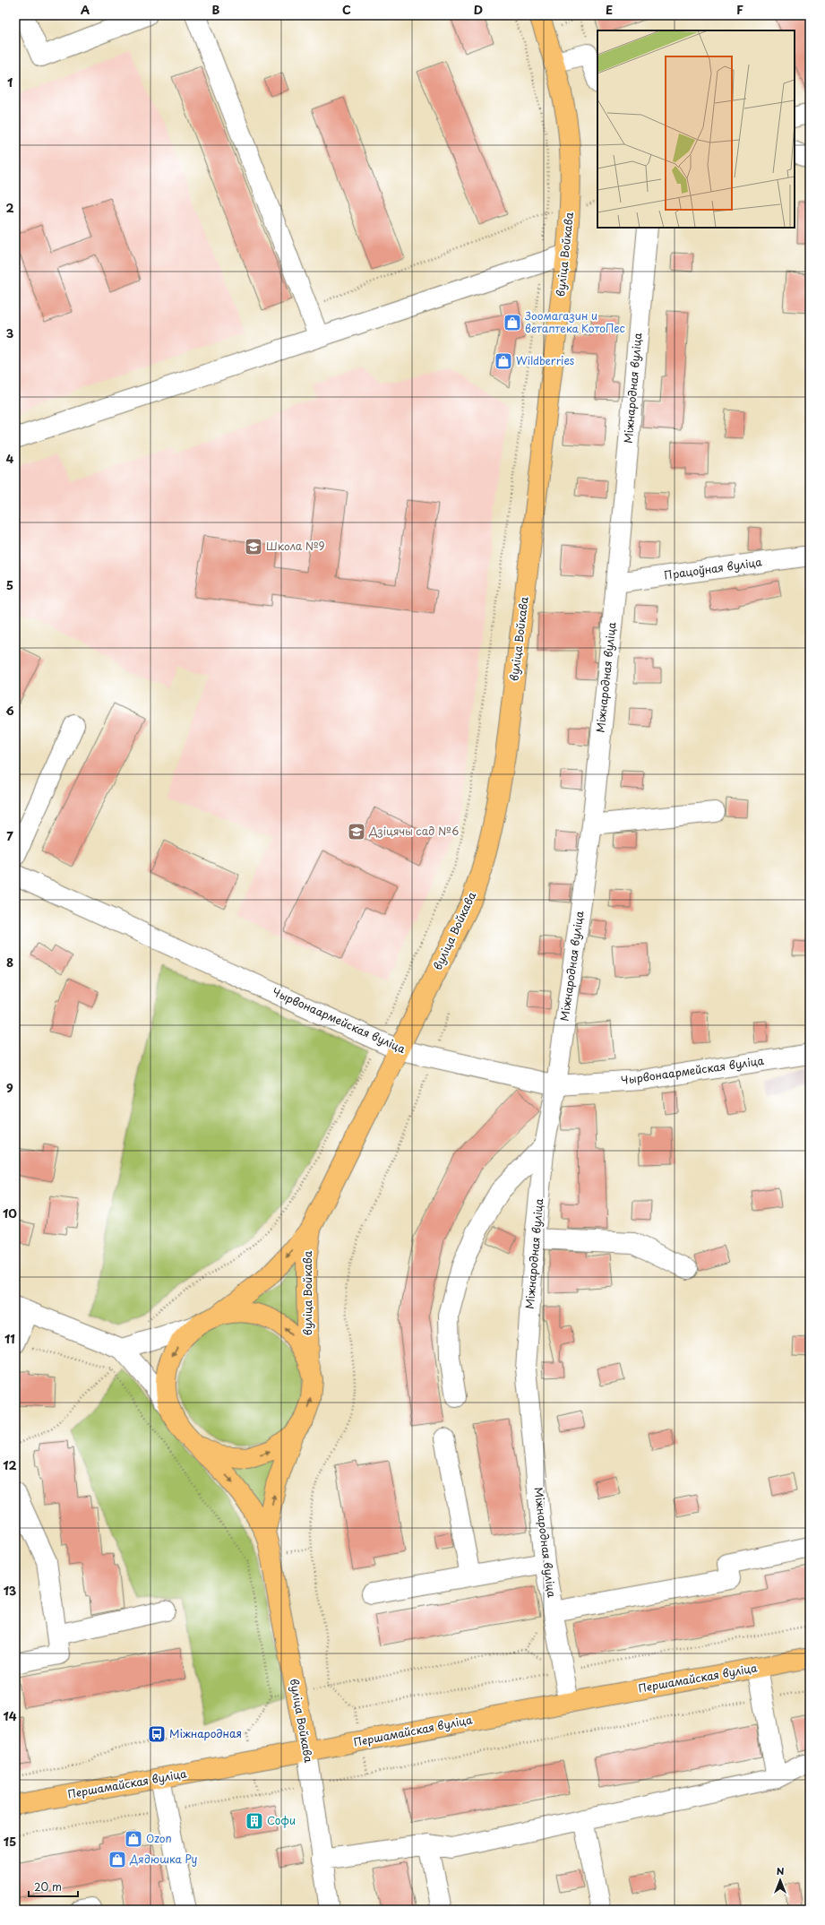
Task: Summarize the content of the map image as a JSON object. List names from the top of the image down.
{
  "streets": {
    "main road": ["вуліца Войкава", "Першамайская вуліца"],
    "street": ["Міжнародная вуліца", "Працоўная вуліца", "Чырвонаармейская вуліца"]
  },
  "crossings": [
    ["вуліца Войкава", "Чырвонаармейская вуліца"],
    ["вуліца Войкава", "Першамайская вуліца"],
    ["Міжнародная вуліца", "Працоўная вуліца"],
    ["Міжнародная вуліца", "Чырвонаармейская вуліца"],
    ["Міжнародная вуліца", "Першамайская вуліца"]
  ],
  "places": {
    "shop": [
      "Зоомагазин и ветаптека КотоПес",
      "Wildberries",
      "Ozon",
      "Дядюшка Ру"
    ],
    "school or university": ["Школа №9", "Дзіцячы сад №6"],
    "bus stop": ["Міжнародная"],
    "building": ["Софи"]
  },
  "scale_bar": "20 m",
  "north": "top",
  "grid": {
    "columns": [
      "A",
      "B",
      "C",
      "D",
      "E",
      "F"
    ],
    "rows": [
      "1",
      "2",
      "3",
      "4",
      "5",
      "6",
      "7",
      "8",
      "9",
      "10",
      "11",
      "12",
      "13",
      "14",
      "15"
    ]
  }
}
